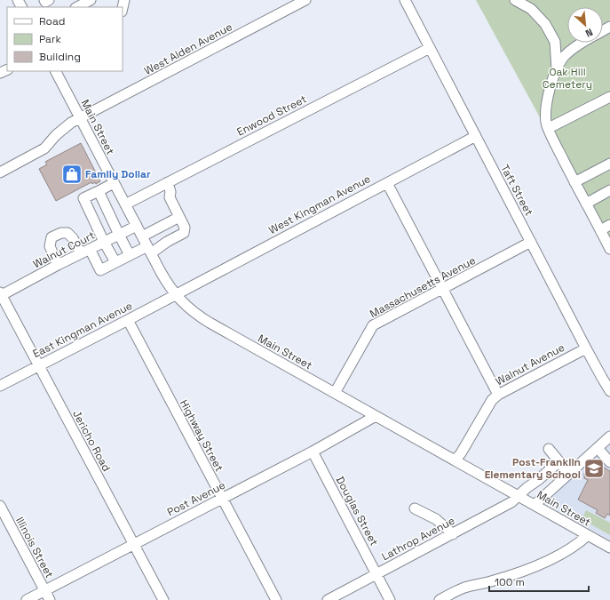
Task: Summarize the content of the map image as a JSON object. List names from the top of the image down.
{
  "streets": {
    "street": [
      "West Alden Avenue",
      "Enwood Street",
      "Main Street",
      "Taft Street",
      "West Kingman Avenue",
      "Walnut Court",
      "Massachusetts Avenue",
      "East Kingman Avenue",
      "Walnut Avenue",
      "Highway Street",
      "Jericho Road",
      "Post Avenue",
      "Douglas Street",
      "Lathrop Avenue",
      "Illinois Street"
    ]
  },
  "crossings": [
    ["West Alden Avenue", "Main Street"],
    ["Enwood Street", "Main Street"],
    ["Enwood Street", "Taft Street"],
    ["Main Street", "West Kingman Avenue"],
    ["Main Street", "Walnut Court"],
    ["Main Street", "Massachusetts Avenue"],
    ["Main Street", "East Kingman Avenue"],
    ["Main Street", "Walnut Avenue"],
    ["Main Street", "Post Avenue"],
    ["Main Street", "Lathrop Avenue"],
    ["Taft Street", "West Kingman Avenue"],
    ["Taft Street", "Massachusetts Avenue"],
    ["Taft Street", "Walnut Avenue"],
    ["West Kingman Avenue", "East Kingman Avenue"],
    ["Walnut Court", "Jericho Road"],
    ["East Kingman Avenue", "Highway Street"],
    ["East Kingman Avenue", "Jericho Road"],
    ["Highway Street", "Post Avenue"],
    ["Jericho Road", "Post Avenue"],
    ["Post Avenue", "Douglas Street"],
    ["Post Avenue", "Illinois Street"],
    ["Douglas Street", "Lathrop Avenue"]
  ],
  "parks": ["Oak Hill Cemetery"],
  "places": {
    "shop": ["Family Dollar"],
    "school or university": ["Post-Franklin Elementary School"]
  },
  "legend": ["Road", "Park", "Building"],
  "scale_bar": "100 m",
  "north": "bottom right"
}
